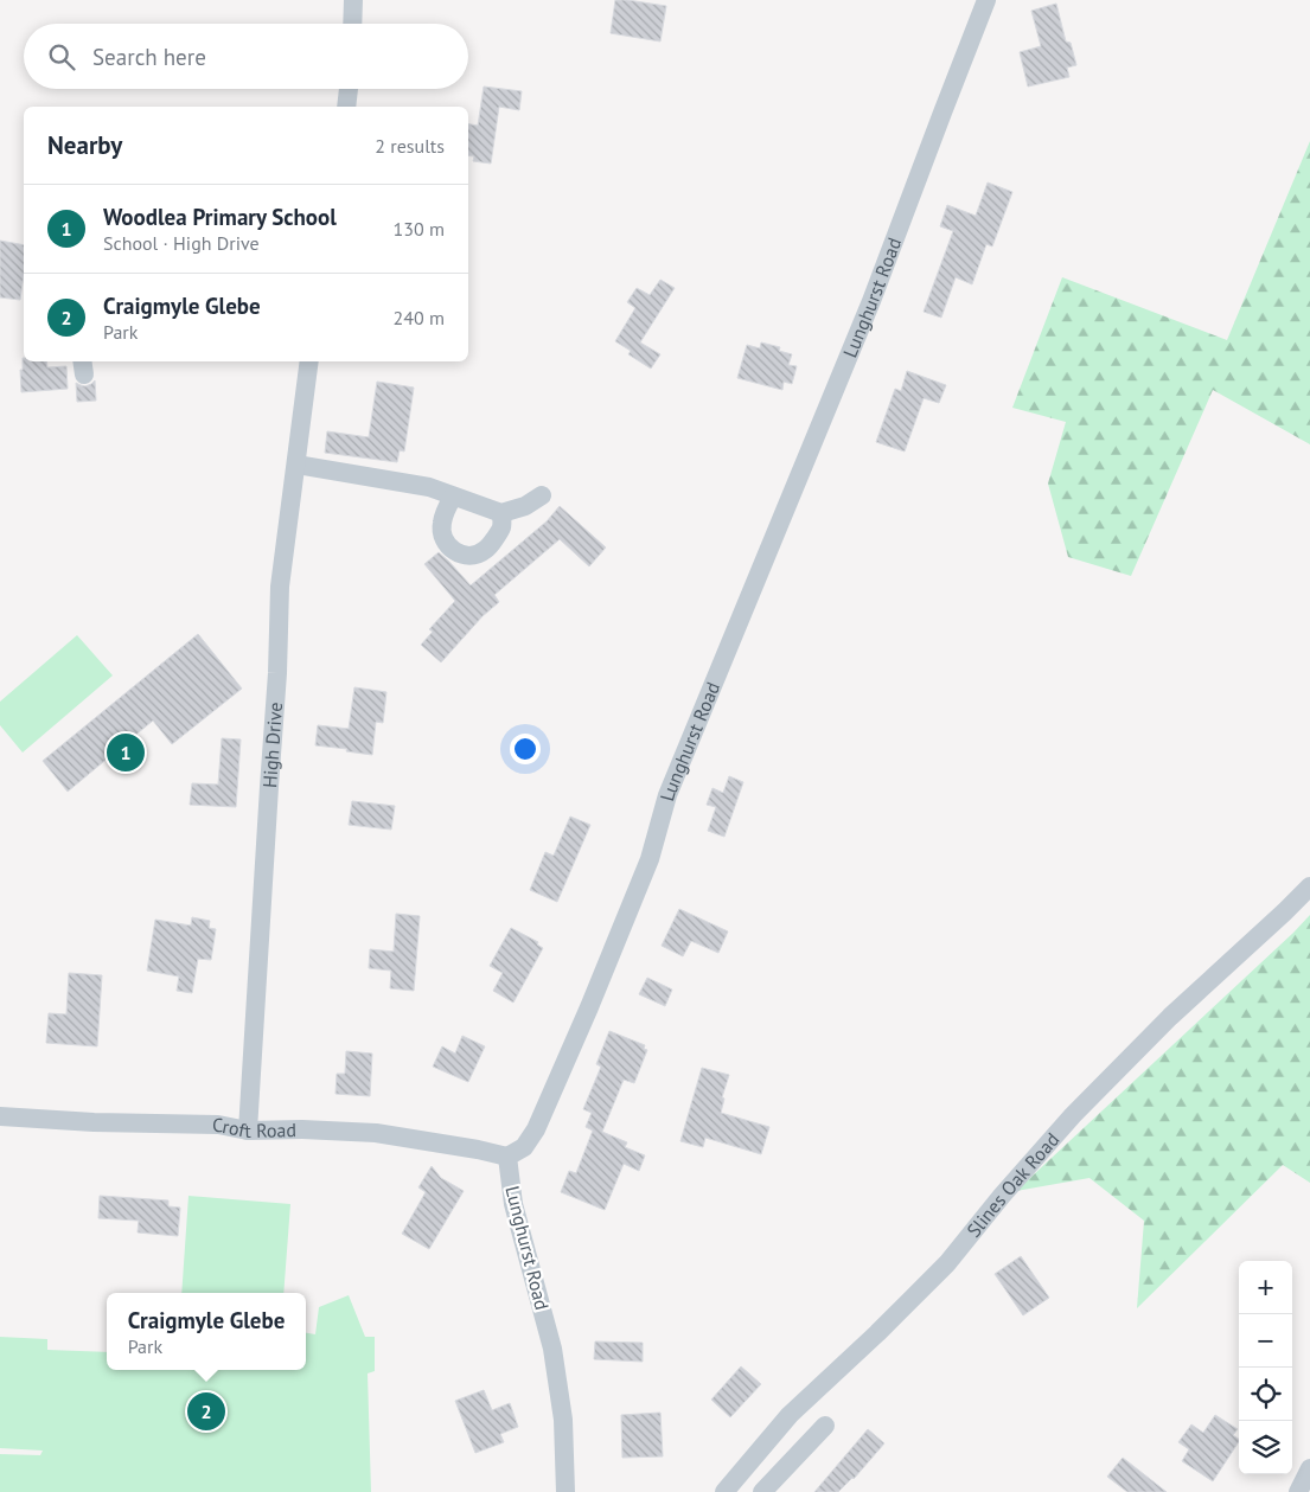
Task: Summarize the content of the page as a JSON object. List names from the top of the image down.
{
  "streets": {
    "street": [
      "Lunghurst Road",
      "High Drive",
      "Croft Road",
      "Slines Oak Road"
    ]
  },
  "crossings": [
    ["Lunghurst Road", "Croft Road"],
    ["High Drive", "Croft Road"]
  ],
  "page": {
    "search": "Search here",
    "heading": ["Nearby", "2 results"],
    "list": [
      {
        "mark": "1",
        "name": "Woodlea Primary School",
        "note": "School · High Drive",
        "value": "130 m"
      },
      {
        "mark": "2",
        "name": "Craigmyle Glebe",
        "note": "Park",
        "value": "240 m"
      }
    ],
    "pins": ["1", "2"],
    "map_buttons": ["+", "−"],
    "popup": ["Craigmyle Glebe", "Park"]
  }
}
